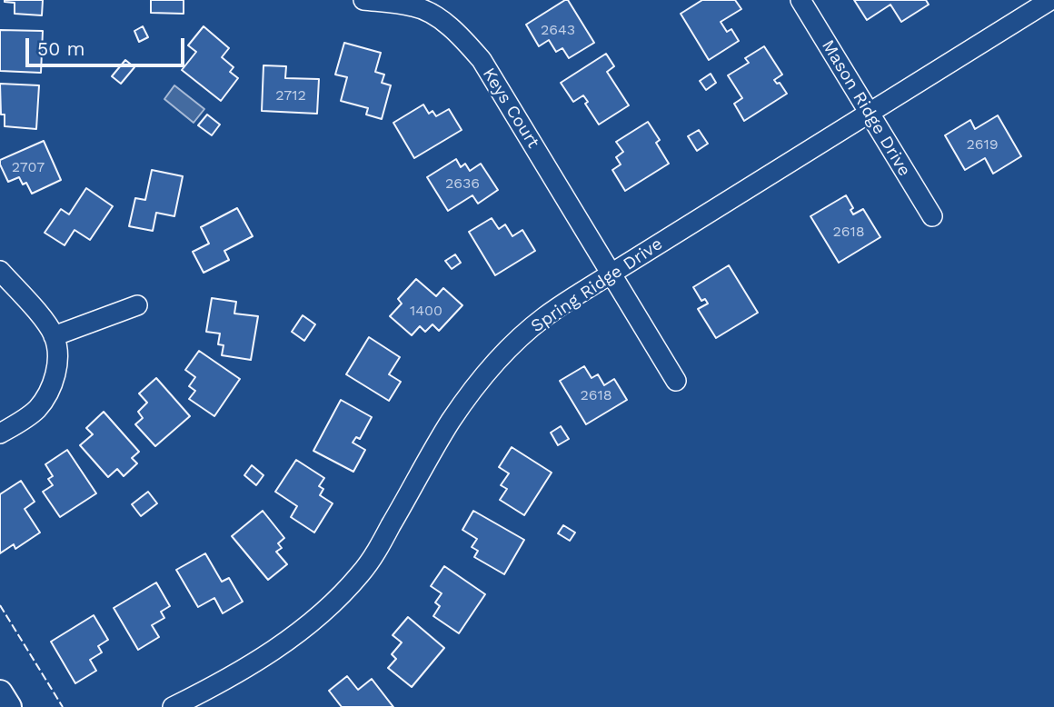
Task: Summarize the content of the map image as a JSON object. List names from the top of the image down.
{
  "streets": {
    "street": ["Keys Court", "Mason Ridge Drive", "Spring Ridge Drive"]
  },
  "crossings": [
    ["Keys Court", "Spring Ridge Drive"],
    ["Mason Ridge Drive", "Spring Ridge Drive"]
  ],
  "house_numbers": [
    "2643",
    "2712",
    "2619",
    "2707",
    "2636",
    "2618",
    "1400",
    "2618"
  ],
  "scale_bar": "50 m"
}
